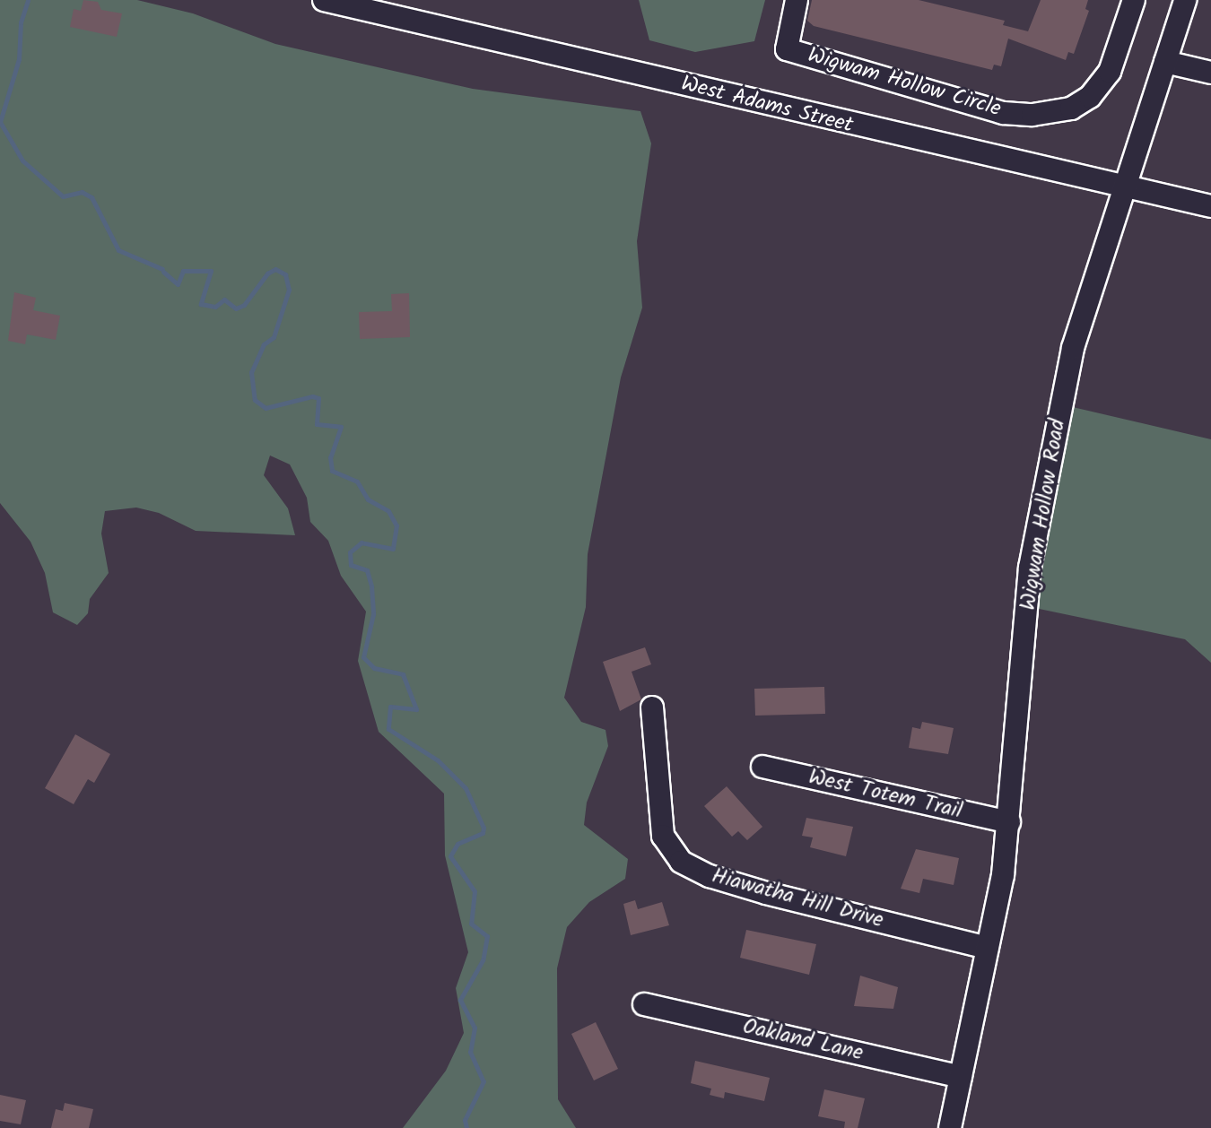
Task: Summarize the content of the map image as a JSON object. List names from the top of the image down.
{
  "streets": {
    "street": [
      "Wigwam Hollow Circle",
      "West Adams Street",
      "Wigwam Hollow Road",
      "West Totem Trail",
      "Hiawatha Hill Drive",
      "Oakland Lane"
    ]
  },
  "crossings": [
    ["West Adams Street", "Wigwam Hollow Road"],
    ["Wigwam Hollow Road", "West Totem Trail"],
    ["Wigwam Hollow Road", "Hiawatha Hill Drive"],
    ["Wigwam Hollow Road", "Oakland Lane"]
  ]
}
